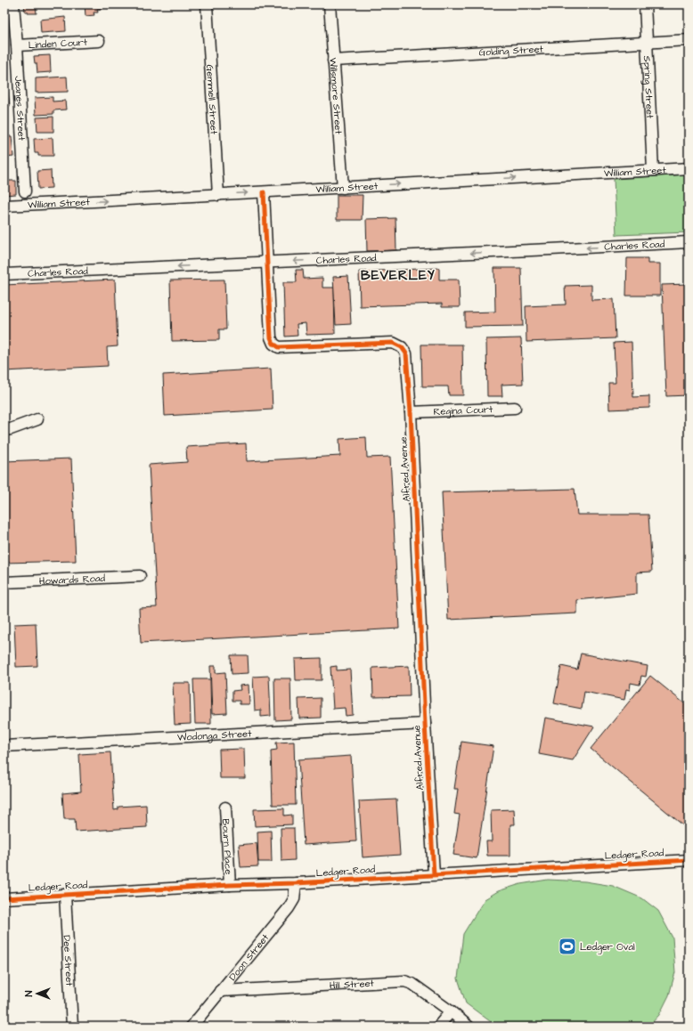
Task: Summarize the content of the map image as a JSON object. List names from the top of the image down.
{
  "streets": {
    "street": [
      "Linden Court",
      "Golding Street",
      "Spring Street",
      "Willsmore Street",
      "Gemmell Street",
      "Jeanes Street",
      "William Street",
      "Charles Road",
      "Regina Court",
      "Alfred Avenue",
      "Howards Road",
      "Wodonga Street",
      "Bourn Place",
      "Ledger Road",
      "Doon Street",
      "Dee Street",
      "Hill Street"
    ]
  },
  "crossings": [
    ["Linden Court", "Jeanes Street"],
    ["Golding Street", "Spring Street"],
    ["Golding Street", "Willsmore Street"],
    ["Spring Street", "William Street"],
    ["Willsmore Street", "William Street"],
    ["Gemmell Street", "William Street"],
    ["William Street", "Alfred Avenue"],
    ["Charles Road", "Alfred Avenue"],
    ["Regina Court", "Alfred Avenue"],
    ["Alfred Avenue", "Wodonga Street"],
    ["Alfred Avenue", "Ledger Road"],
    ["Bourn Place", "Ledger Road"],
    ["Ledger Road", "Doon Street"],
    ["Ledger Road", "Dee Street"],
    ["Doon Street", "Hill Street"]
  ],
  "one_way": ["William Street", "Charles Road"],
  "districts": ["BEVERLEY"],
  "places": {
    "sports": ["Ledger Oval"]
  },
  "north": "left"
}
